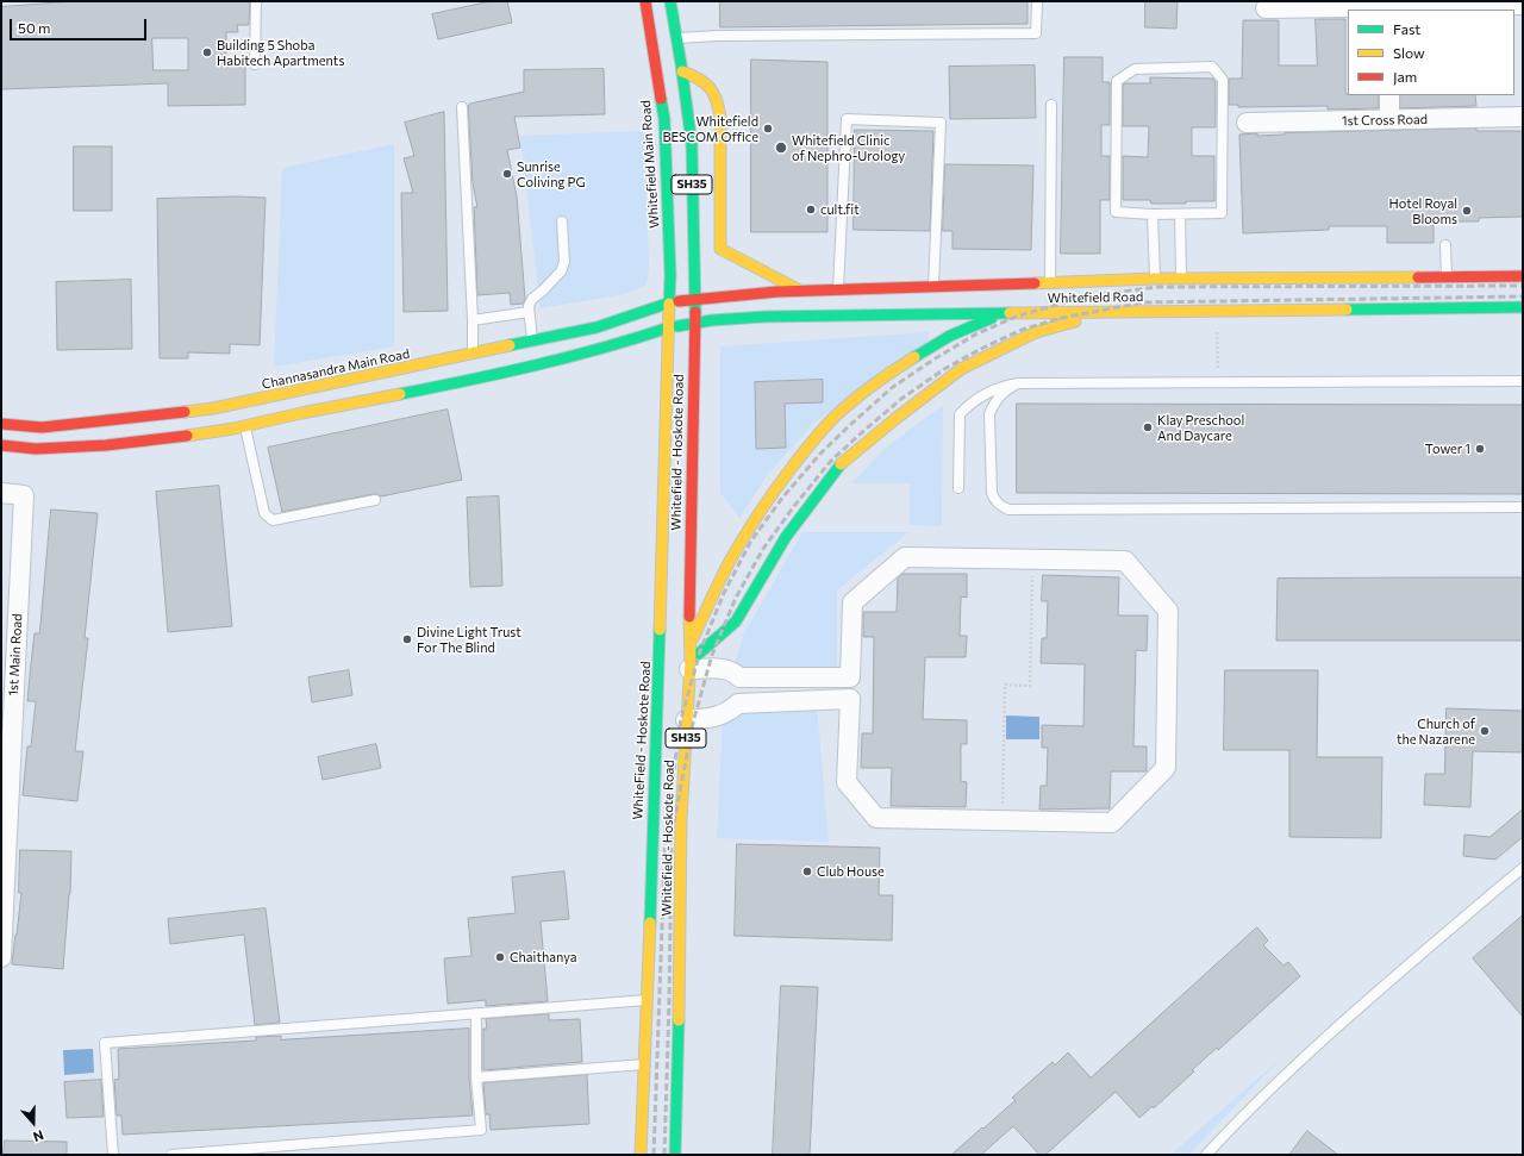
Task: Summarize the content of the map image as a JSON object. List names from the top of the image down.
{
  "streets": {
    "main road": [
      "Whitefield Main Road",
      "SH35",
      "Whitefield Road",
      "Channasandra Main Road",
      "Whitefield - Hoskote Road",
      "WhiteField - Hoskote Road"
    ],
    "street": ["1st Cross Road", "1st Main Road"]
  },
  "crossings": [
    ["Whitefield Main Road", "Whitefield Road"],
    ["Whitefield Main Road", "Channasandra Main Road"],
    ["Whitefield Main Road", "WhiteField - Hoskote Road"],
    ["SH35", "Whitefield Road"],
    ["SH35", "Whitefield - Hoskote Road"],
    ["Whitefield Road", "Channasandra Main Road"],
    ["Whitefield Road", "Whitefield - Hoskote Road"],
    ["Whitefield Road", "WhiteField - Hoskote Road"]
  ],
  "places": [
    "Building 5 Shoba Habitech Apartments",
    "Whitefield BESCOM Office",
    "Whitefield Clinic of Nephro-Urology",
    "Sunrise Coliving PG",
    "cult.fit",
    "Hotel Royal Blooms",
    "Klay Preschool And Daycare",
    "Tower 1",
    "Divine Light Trust For The Blind",
    "Church of the Nazarene",
    "Club House",
    "Chaithanya"
  ],
  "legend": ["Fast", "Slow", "Jam"],
  "scale_bar": "50 m",
  "north": "bottom"
}
